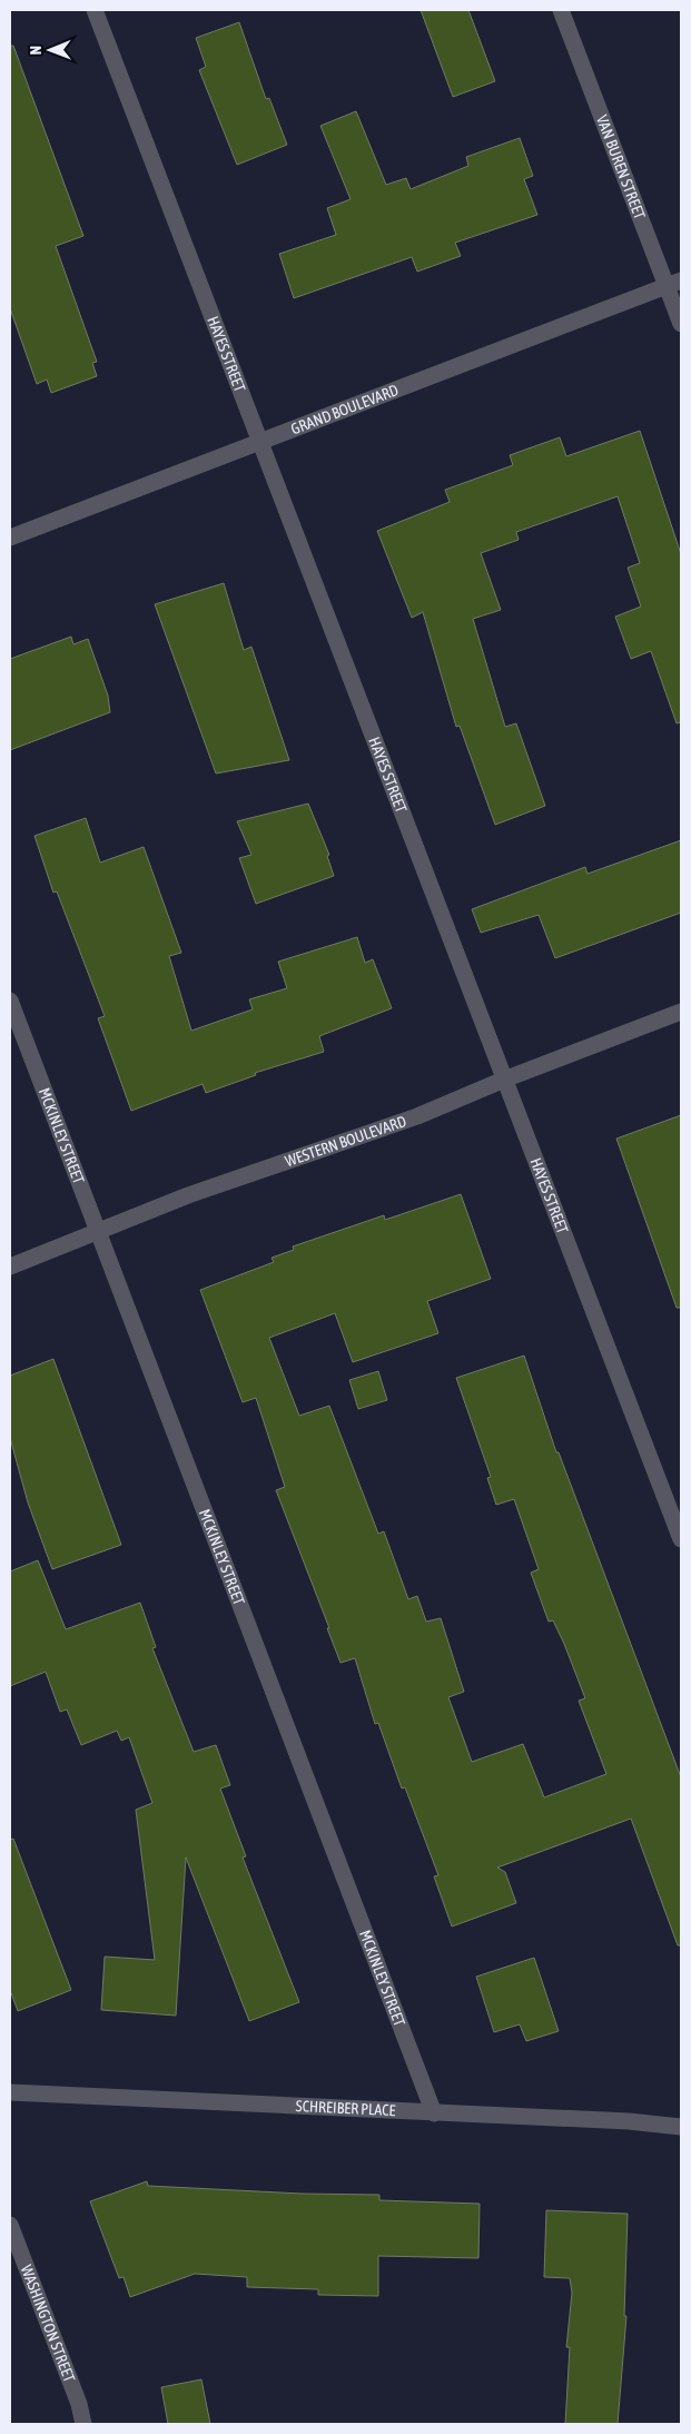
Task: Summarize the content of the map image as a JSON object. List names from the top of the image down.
{
  "streets": {
    "street": [
      "VAN BUREN STREET",
      "HAYES STREET",
      "GRAND BOULEVARD",
      "MCKINLEY STREET",
      "WESTERN BOULEVARD",
      "SCHREIBER PLACE",
      "WASHINGTON STREET"
    ]
  },
  "crossings": [
    ["VAN BUREN STREET", "GRAND BOULEVARD"],
    ["HAYES STREET", "GRAND BOULEVARD"],
    ["HAYES STREET", "WESTERN BOULEVARD"],
    ["MCKINLEY STREET", "WESTERN BOULEVARD"],
    ["MCKINLEY STREET", "SCHREIBER PLACE"]
  ],
  "north": "left"
}
